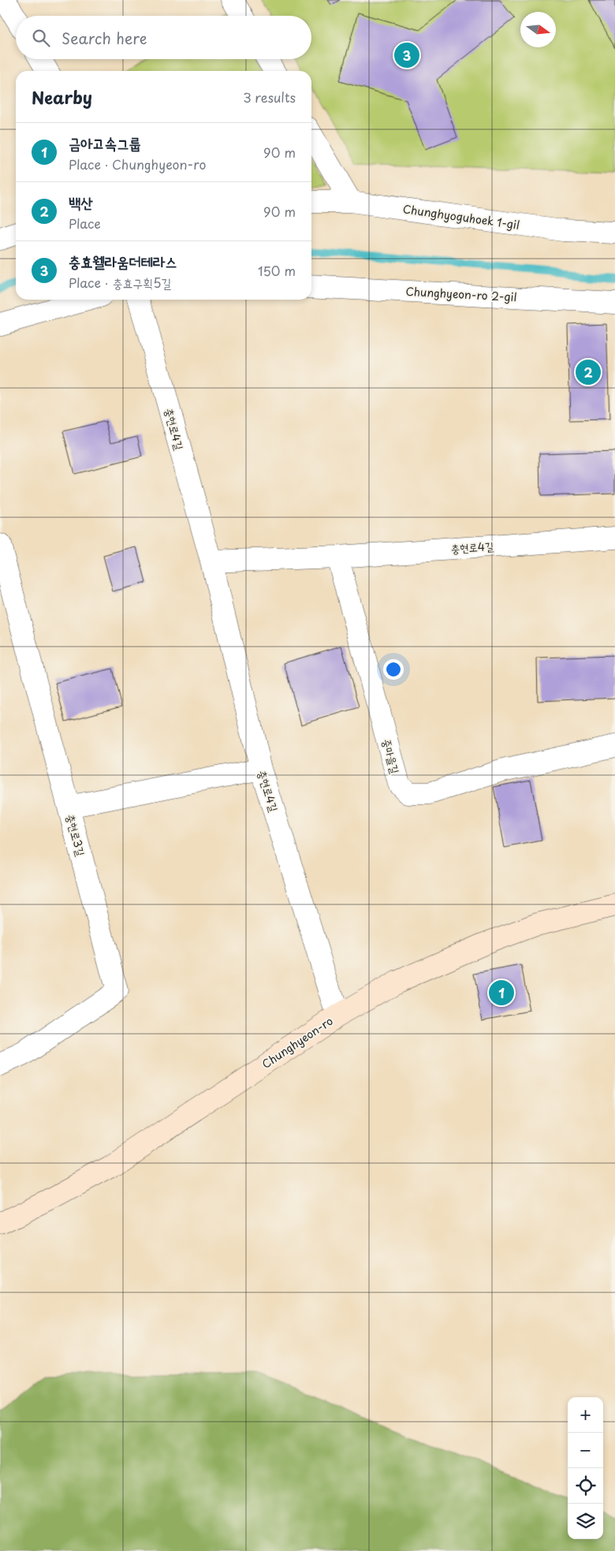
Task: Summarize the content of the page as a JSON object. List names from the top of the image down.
{
  "streets": {
    "street": [
      "Chunghyoguhoek 1-gil",
      "Chunghyeon-ro 2-gil",
      "충현로4길",
      "중마을길",
      "충현로3길",
      "Chunghyeon-ro"
    ]
  },
  "crossings": [
    ["충현로4길", "중마을길"],
    ["충현로4길", "Chunghyeon-ro"]
  ],
  "north": "right",
  "page": {
    "search": "Search here",
    "pins": ["3", "2", "1"],
    "heading": ["Nearby", "3 results"],
    "list": [
      {
        "mark": "1",
        "name": "금아고속그룹",
        "note": "Place · Chunghyeon-ro",
        "value": "90 m"
      },
      {
        "mark": "2",
        "name": "백산",
        "note": "Place",
        "value": "90 m"
      },
      {
        "mark": "3",
        "name": "충효웰라움더테라스",
        "note": "Place · 충효구획5길",
        "value": "150 m"
      }
    ],
    "map_buttons": ["+", "−"]
  }
}
